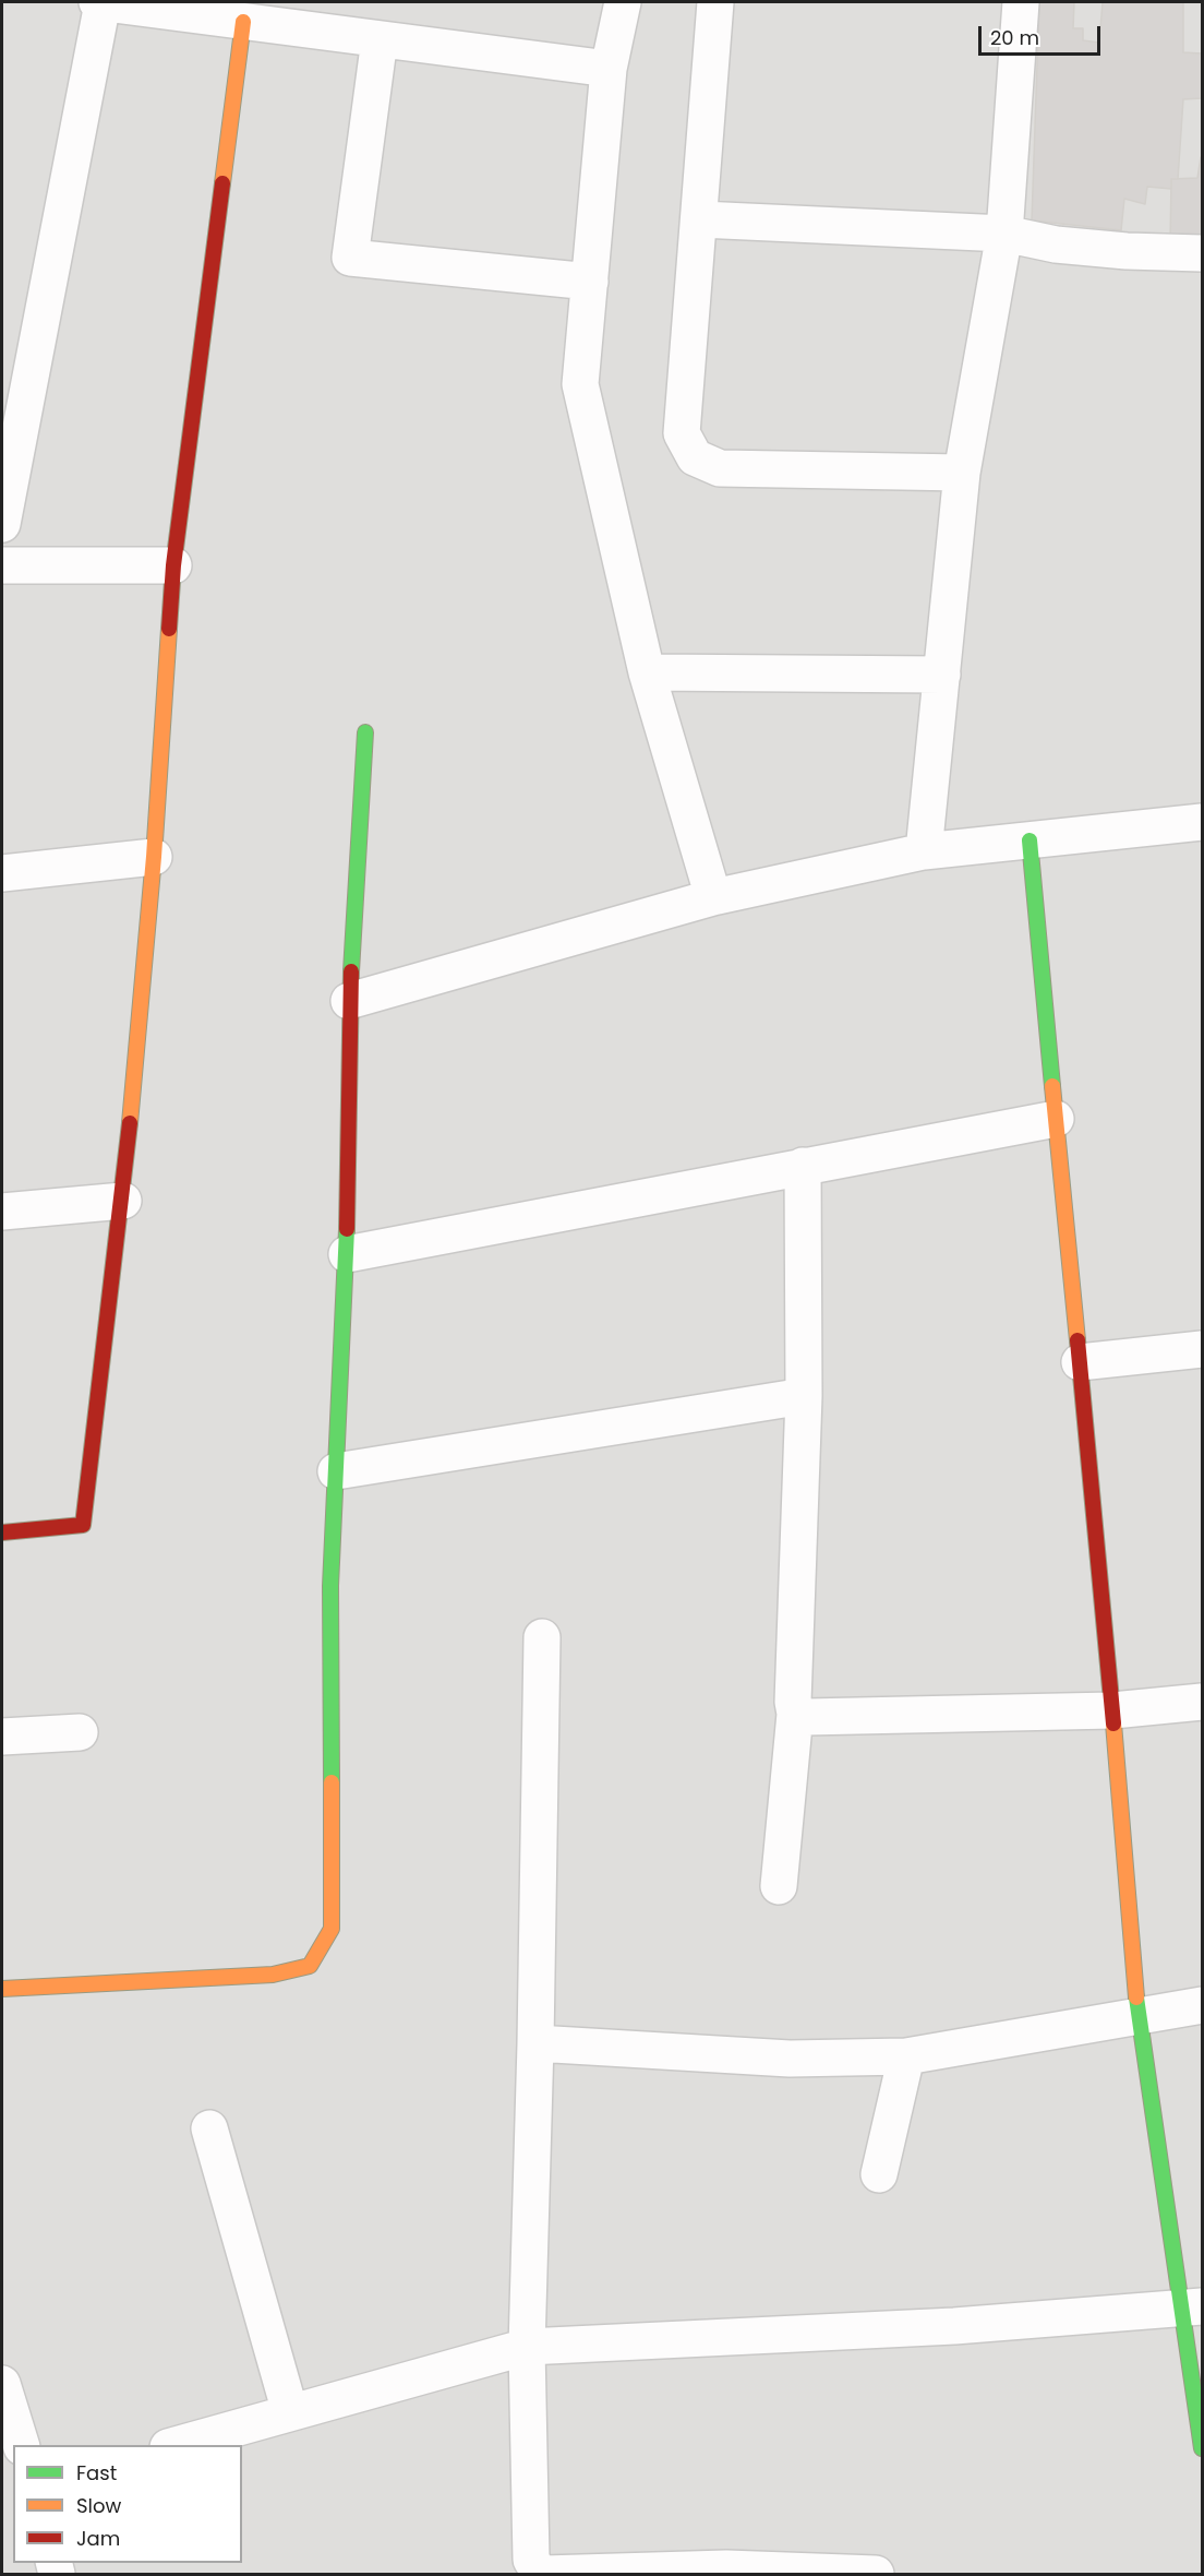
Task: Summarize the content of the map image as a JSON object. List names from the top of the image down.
{
  "legend": ["Fast", "Slow", "Jam"],
  "scale_bar": "20 m"
}
